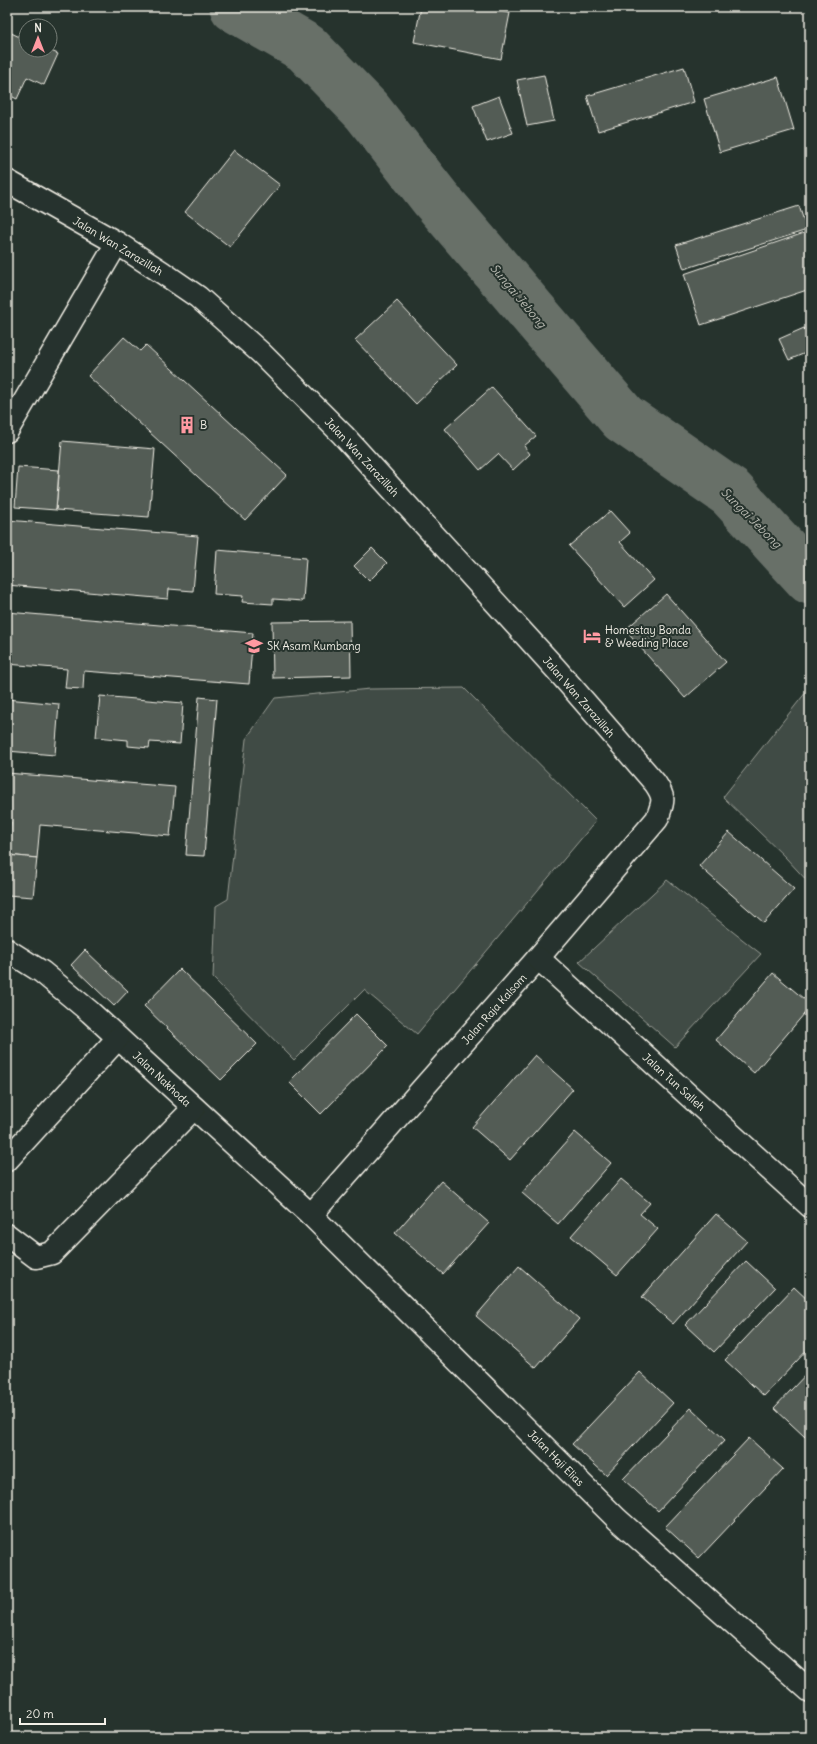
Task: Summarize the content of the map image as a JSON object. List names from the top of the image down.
{
  "streets": {
    "street": [
      "Jalan Wan Zarazillah",
      "Jalan Raja Kalsom",
      "Jalan Nakhoda",
      "Jalan Tun Salleh",
      "Jalan Haji Elias"
    ]
  },
  "crossings": [
    ["Jalan Wan Zarazillah", "Jalan Raja Kalsom"],
    ["Jalan Raja Kalsom", "Jalan Nakhoda"],
    ["Jalan Raja Kalsom", "Jalan Tun Salleh"],
    ["Jalan Raja Kalsom", "Jalan Haji Elias"],
    ["Jalan Nakhoda", "Jalan Haji Elias"]
  ],
  "water": ["Sungai Jebong"],
  "places": {
    "building": ["B"],
    "hotel": ["Homestay Bonda & Weeding Place"],
    "school or university": ["SK Asam Kumbang"]
  },
  "scale_bar": "20 m",
  "north": "top"
}
